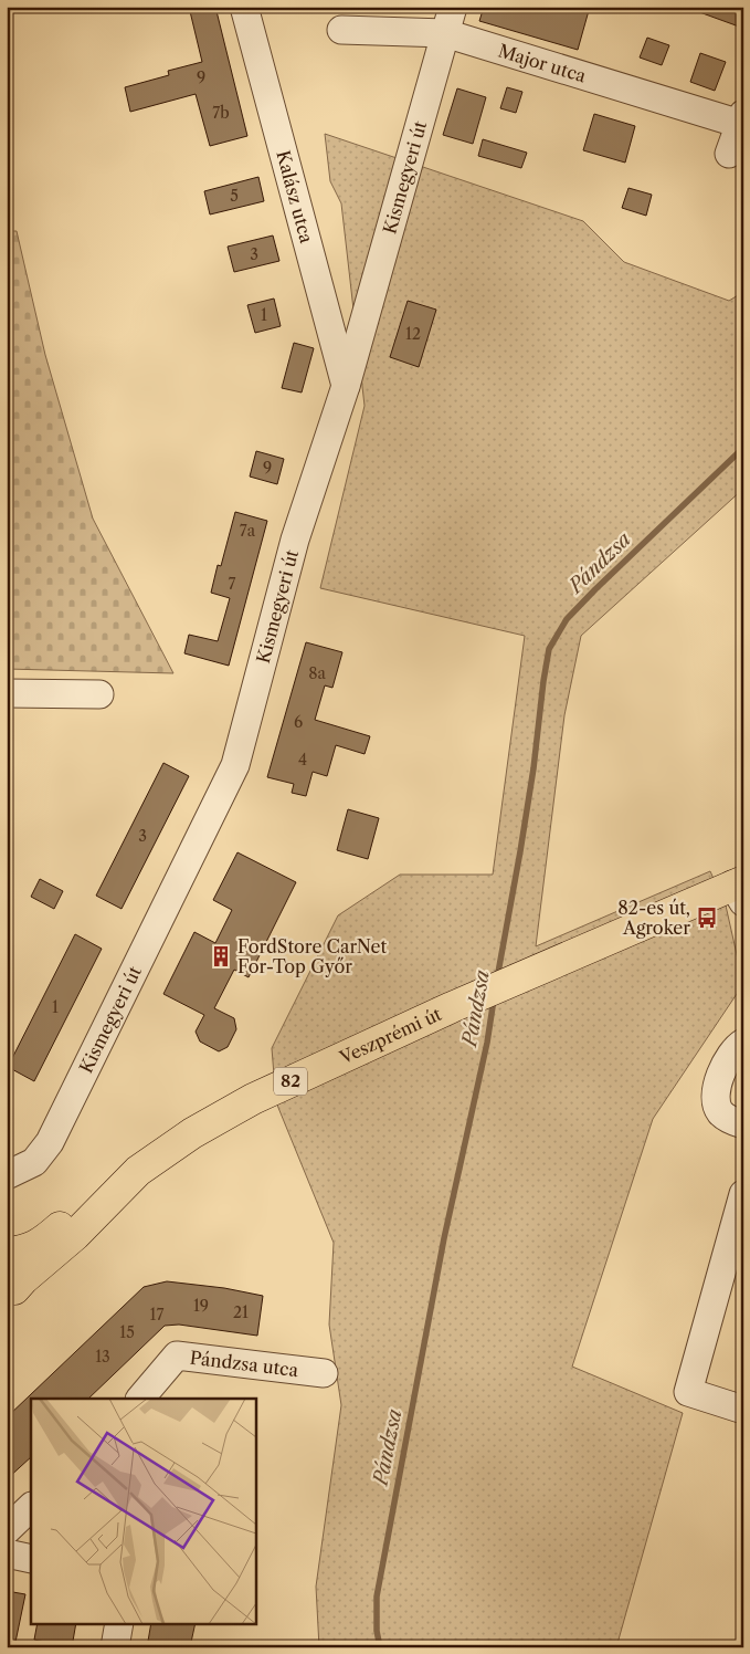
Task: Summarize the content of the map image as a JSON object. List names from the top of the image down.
{
  "streets": {
    "main road": ["Veszprémi út", "82"],
    "street": [
      "Major utca",
      "Kismegyeri út",
      "Kalász utca",
      "Pándzsa utca"
    ]
  },
  "crossings": [
    ["Major utca", "Kismegyeri út"],
    ["Kismegyeri út", "Kalász utca"]
  ],
  "water": ["Pándzsa"],
  "places": {
    "bus stop": ["82-es út, Agroker"],
    "building": ["FordStore CarNet For-Top Győr"]
  },
  "house_numbers": [
    "9",
    "7b",
    "5",
    "3",
    "1",
    "12",
    "9",
    "7a",
    "7",
    "8a",
    "6",
    "4",
    "3",
    "1",
    "19",
    "21",
    "17",
    "15",
    "13"
  ]
}
